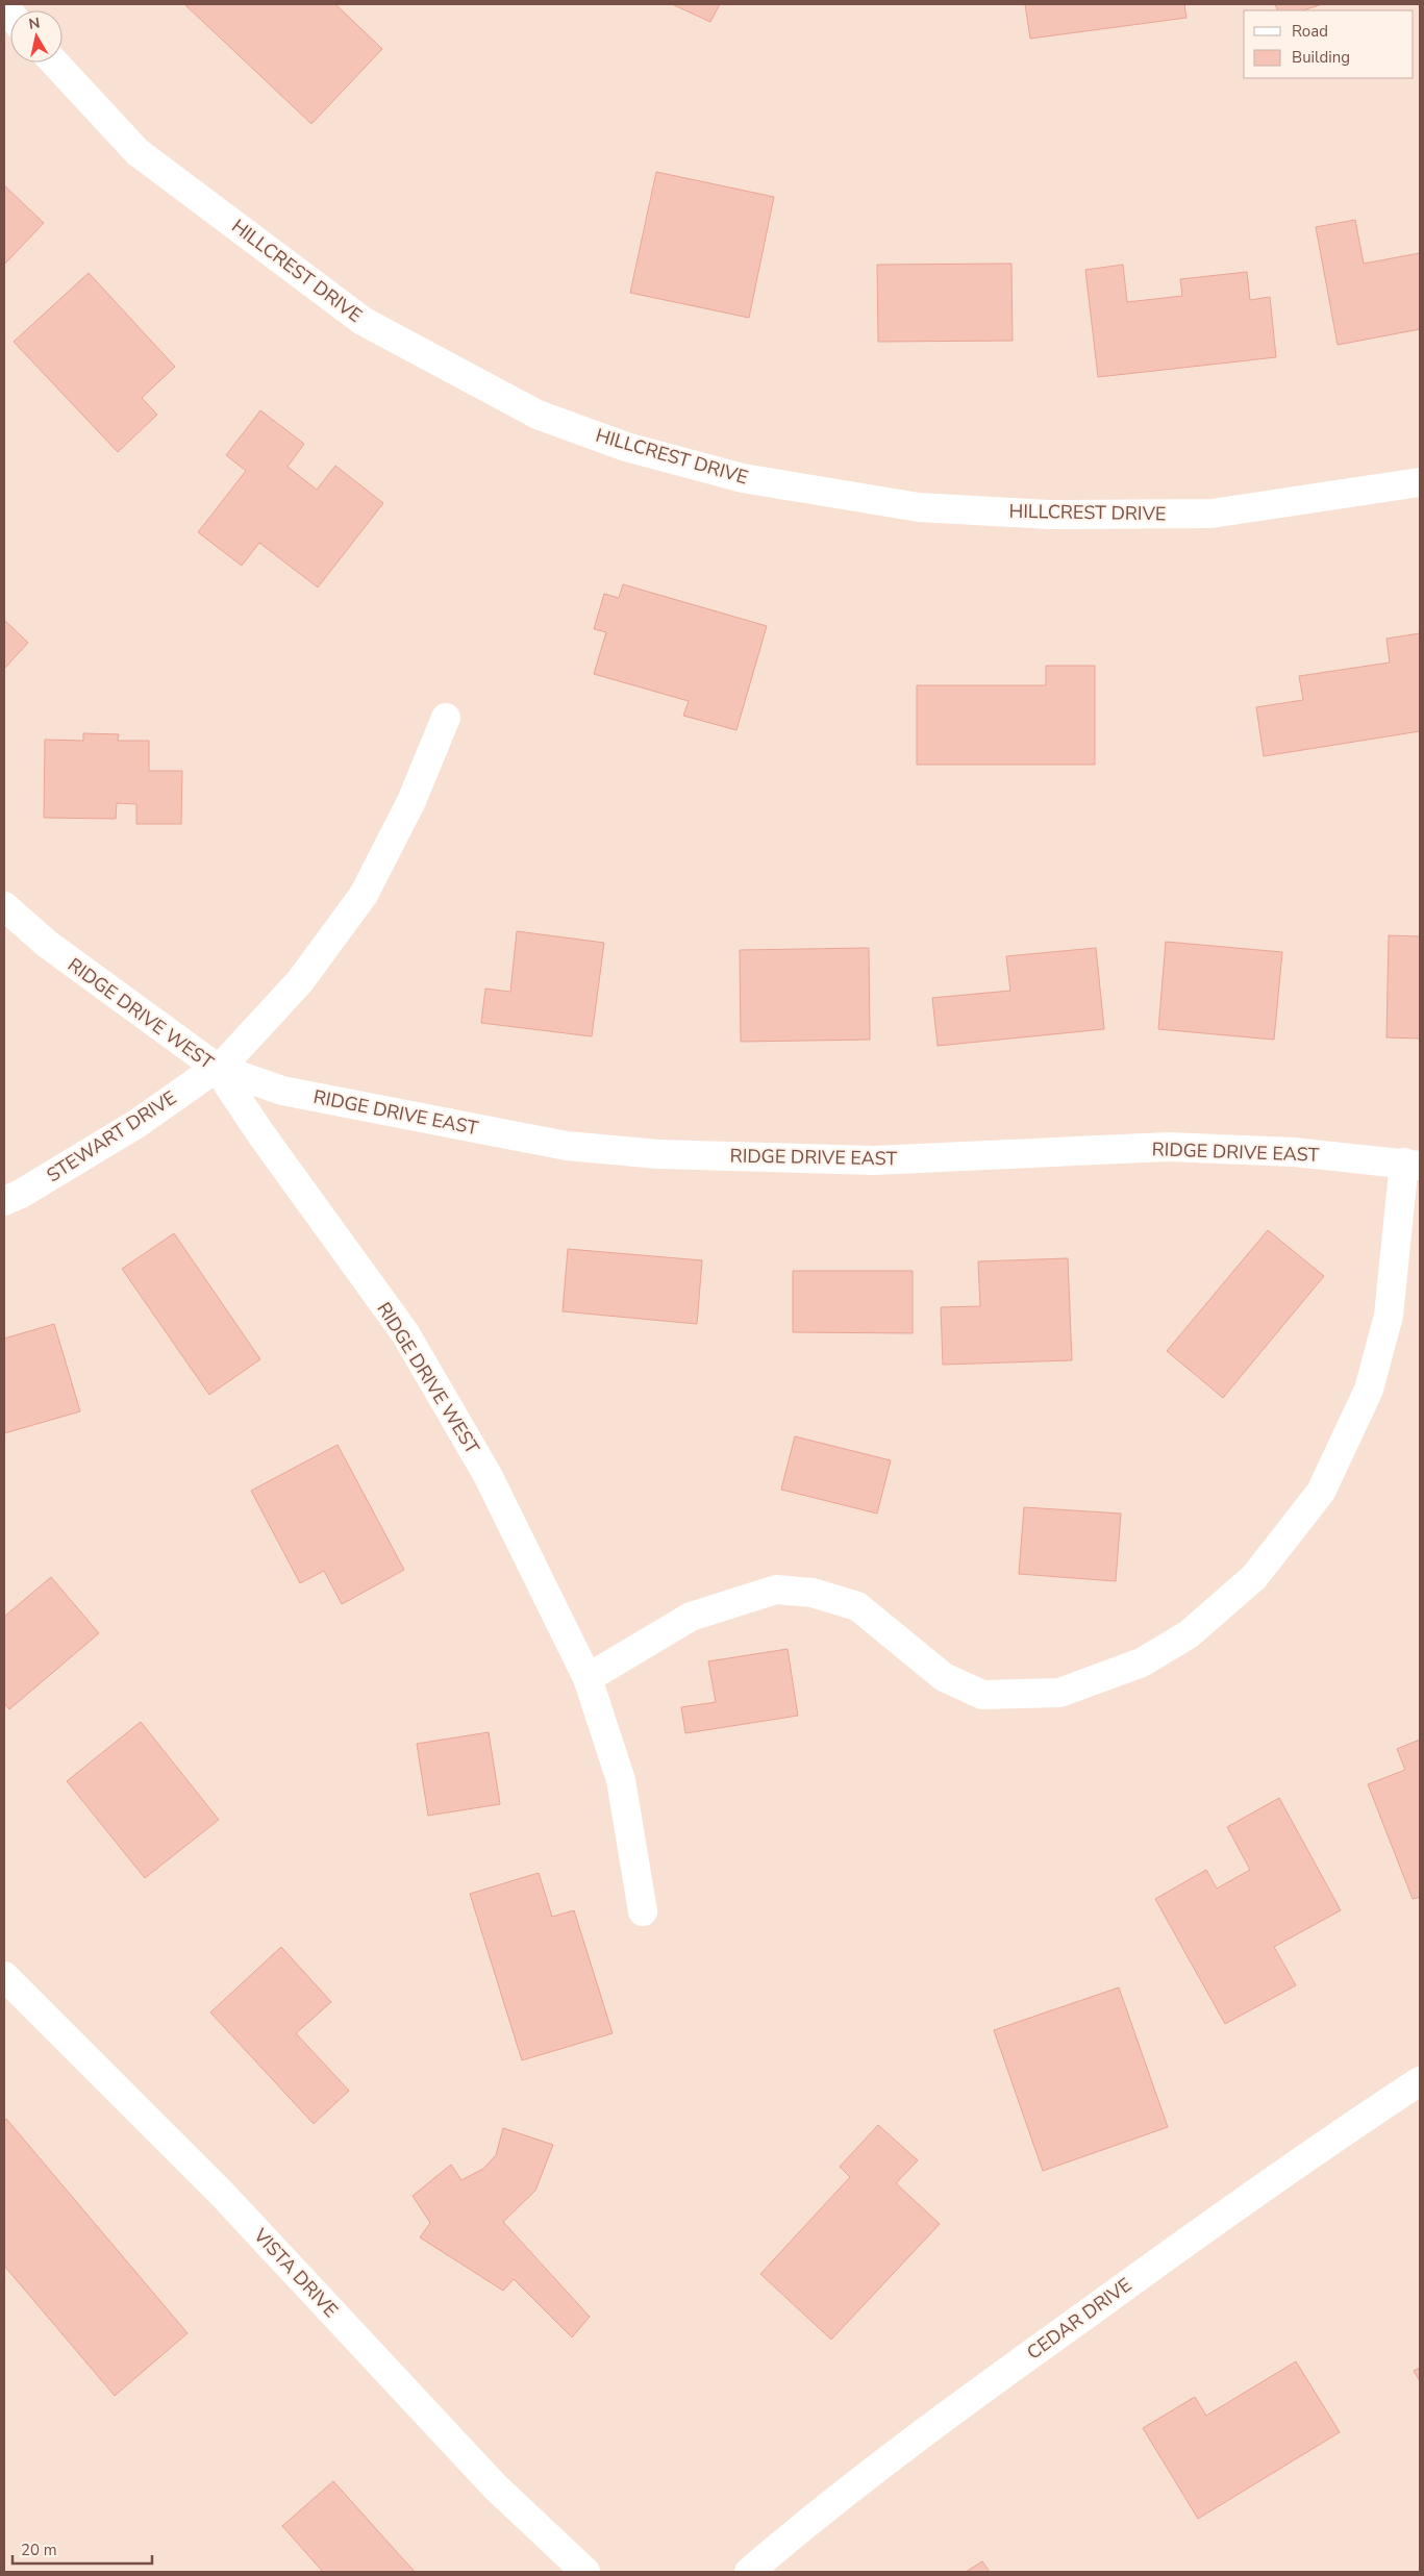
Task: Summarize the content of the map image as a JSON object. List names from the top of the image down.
{
  "streets": {
    "street": [
      "HILLCREST DRIVE",
      "RIDGE DRIVE WEST",
      "RIDGE DRIVE EAST",
      "STEWART DRIVE",
      "VISTA DRIVE",
      "CEDAR DRIVE"
    ]
  },
  "crossings": [
    ["RIDGE DRIVE WEST", "RIDGE DRIVE EAST"],
    ["RIDGE DRIVE WEST", "STEWART DRIVE"],
    ["RIDGE DRIVE EAST", "STEWART DRIVE"]
  ],
  "legend": ["Road", "Building"],
  "scale_bar": "20 m",
  "north": "top"
}
